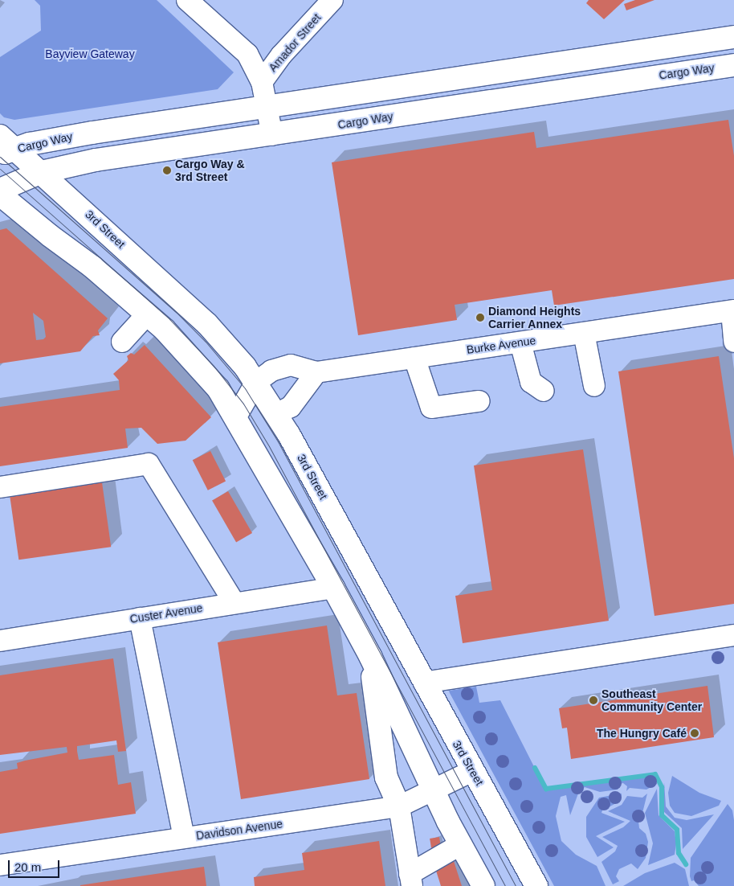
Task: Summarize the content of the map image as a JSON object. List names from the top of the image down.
{
  "streets": {
    "main road": ["Cargo Way", "3rd Street"],
    "street": [
      "Amador Street",
      "Burke Avenue",
      "Custer Avenue",
      "Davidson Avenue"
    ]
  },
  "crossings": [
    ["Amador Street", "Cargo Way"],
    ["Cargo Way", "3rd Street"],
    ["3rd Street", "Burke Avenue"],
    ["3rd Street", "Davidson Avenue"]
  ],
  "parks": ["Bayview Gateway"],
  "places": [
    "Cargo Way & 3rd Street",
    "Diamond Heights Carrier Annex",
    "Southeast Community Center",
    "The Hungry Café"
  ],
  "scale_bar": "20 m"
}
